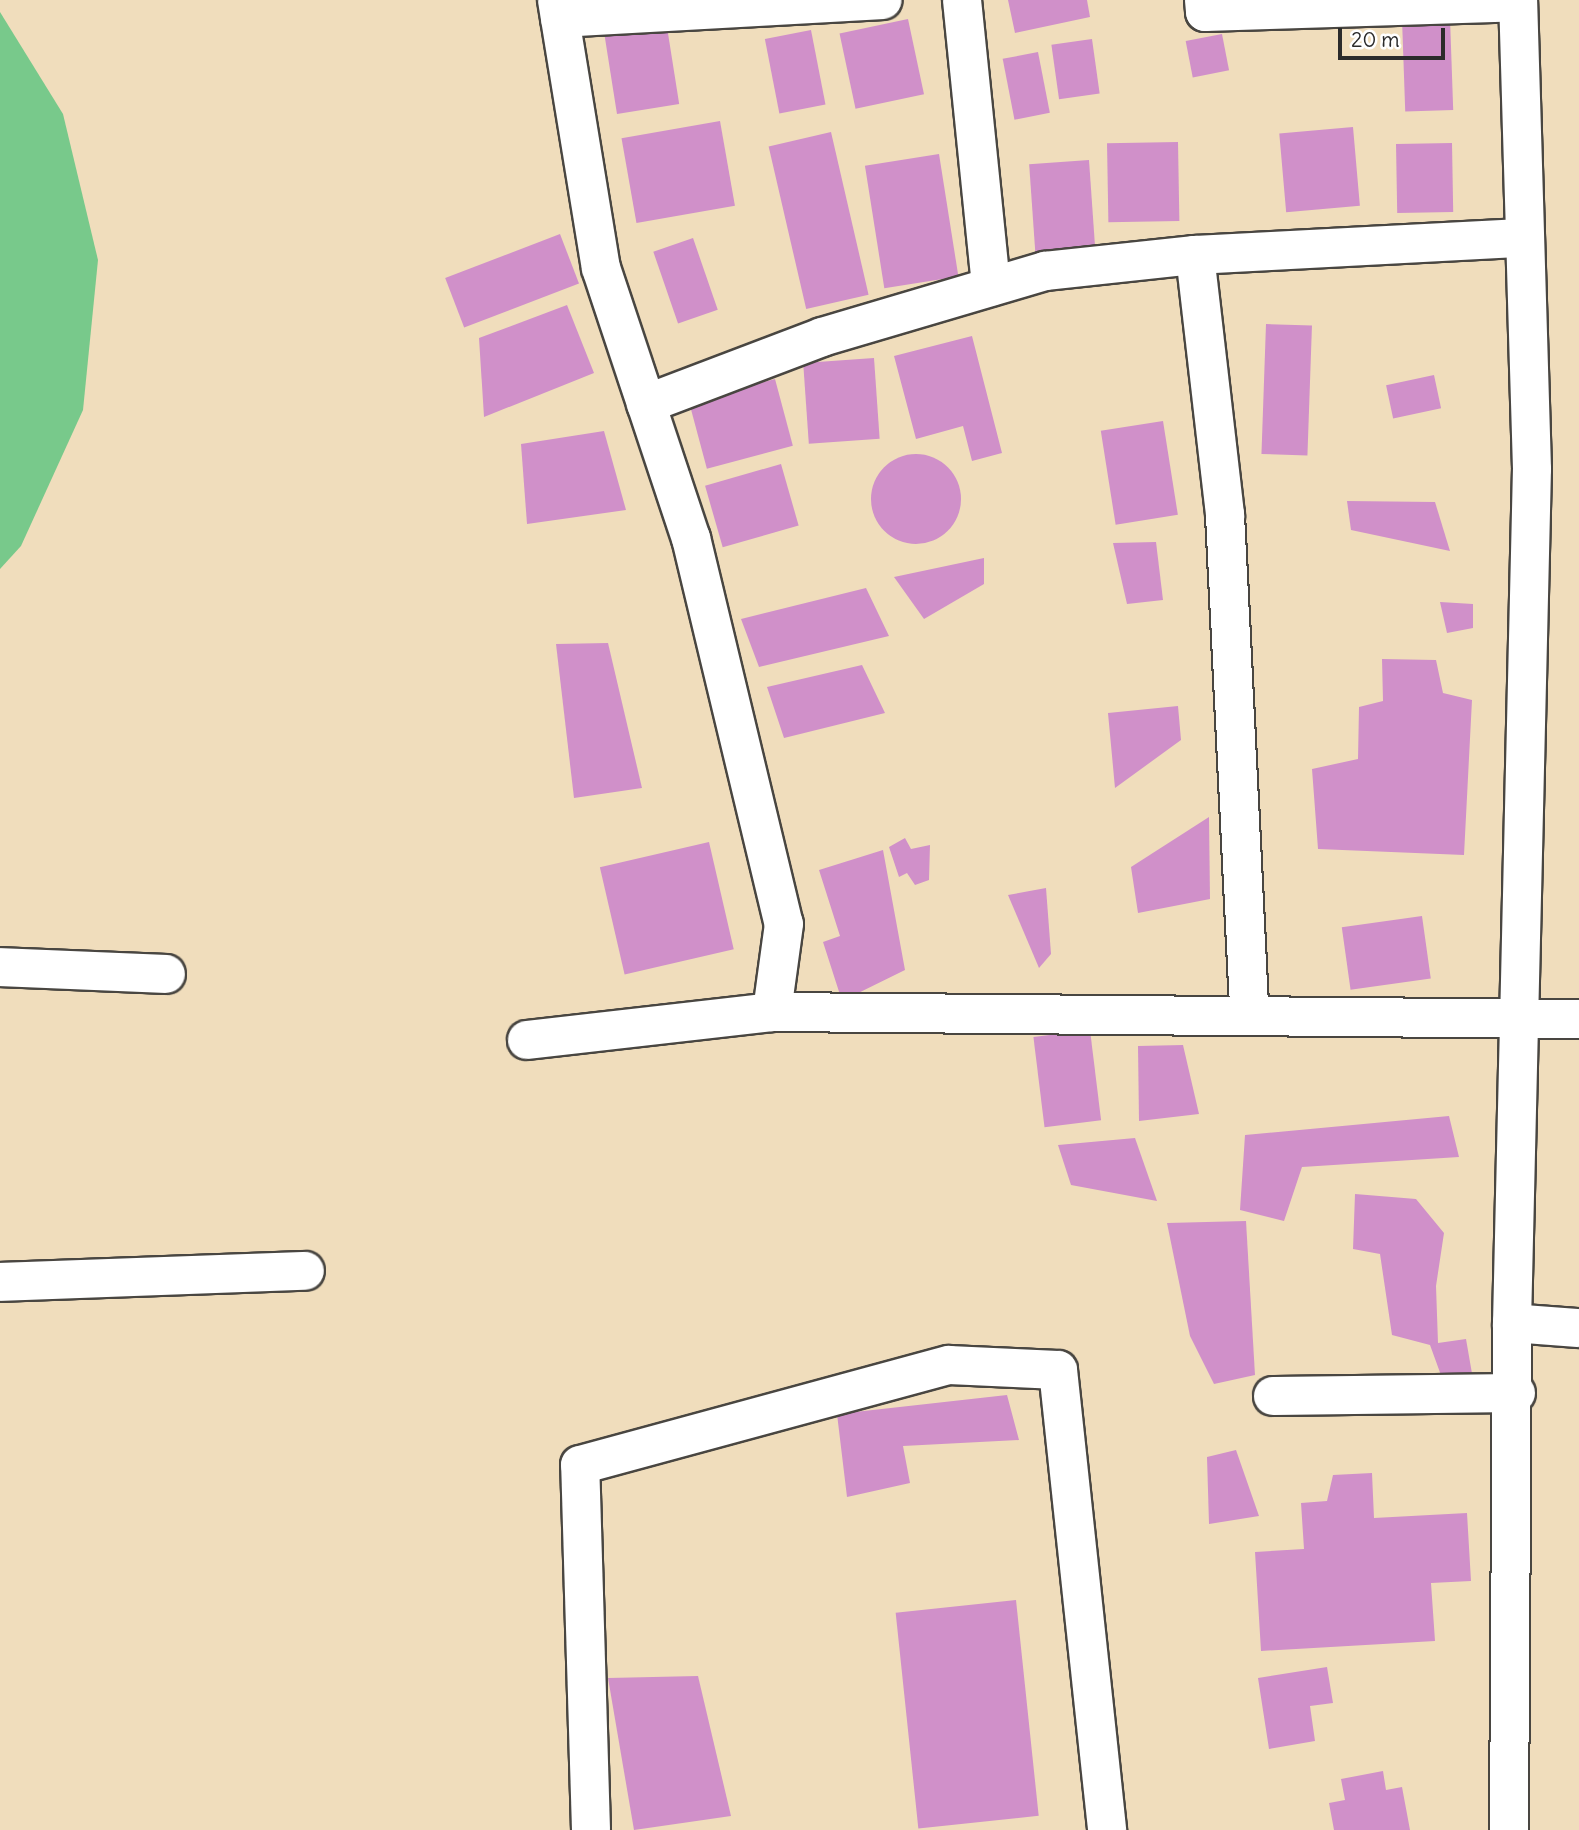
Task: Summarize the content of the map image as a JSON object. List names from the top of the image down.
{
  "scale_bar": "20 m"
}
